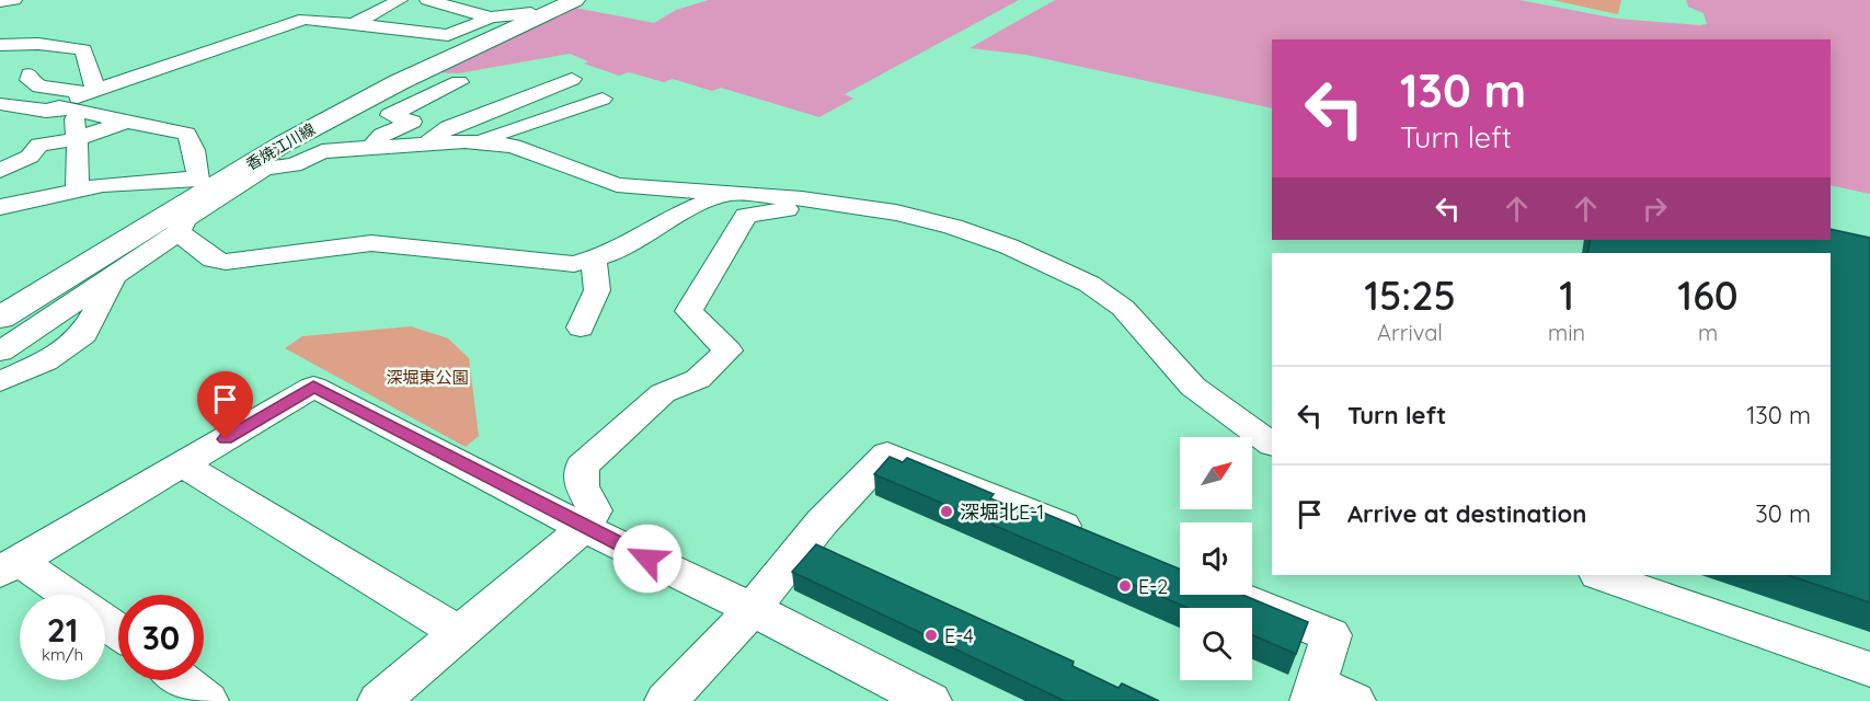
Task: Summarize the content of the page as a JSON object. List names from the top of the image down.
{
  "streets": {
    "main road": ["香焼江川線"]
  },
  "parks": ["深堀東公園"],
  "places": ["深堀北E-1", "E-2", "E-4"],
  "north": "top right",
  "page": {
    "turn": ["130 m", "Turn left"],
    "eta": [
      "15:25",
      "Arrival",
      "1",
      "min",
      "160",
      "m"
    ],
    "list": [
      {
        "name": "Turn left",
        "value": "130 m"
      },
      {
        "name": "Arrive at destination",
        "value": "30 m"
      }
    ],
    "speed": "21 km/h",
    "limit": "30"
  }
}
